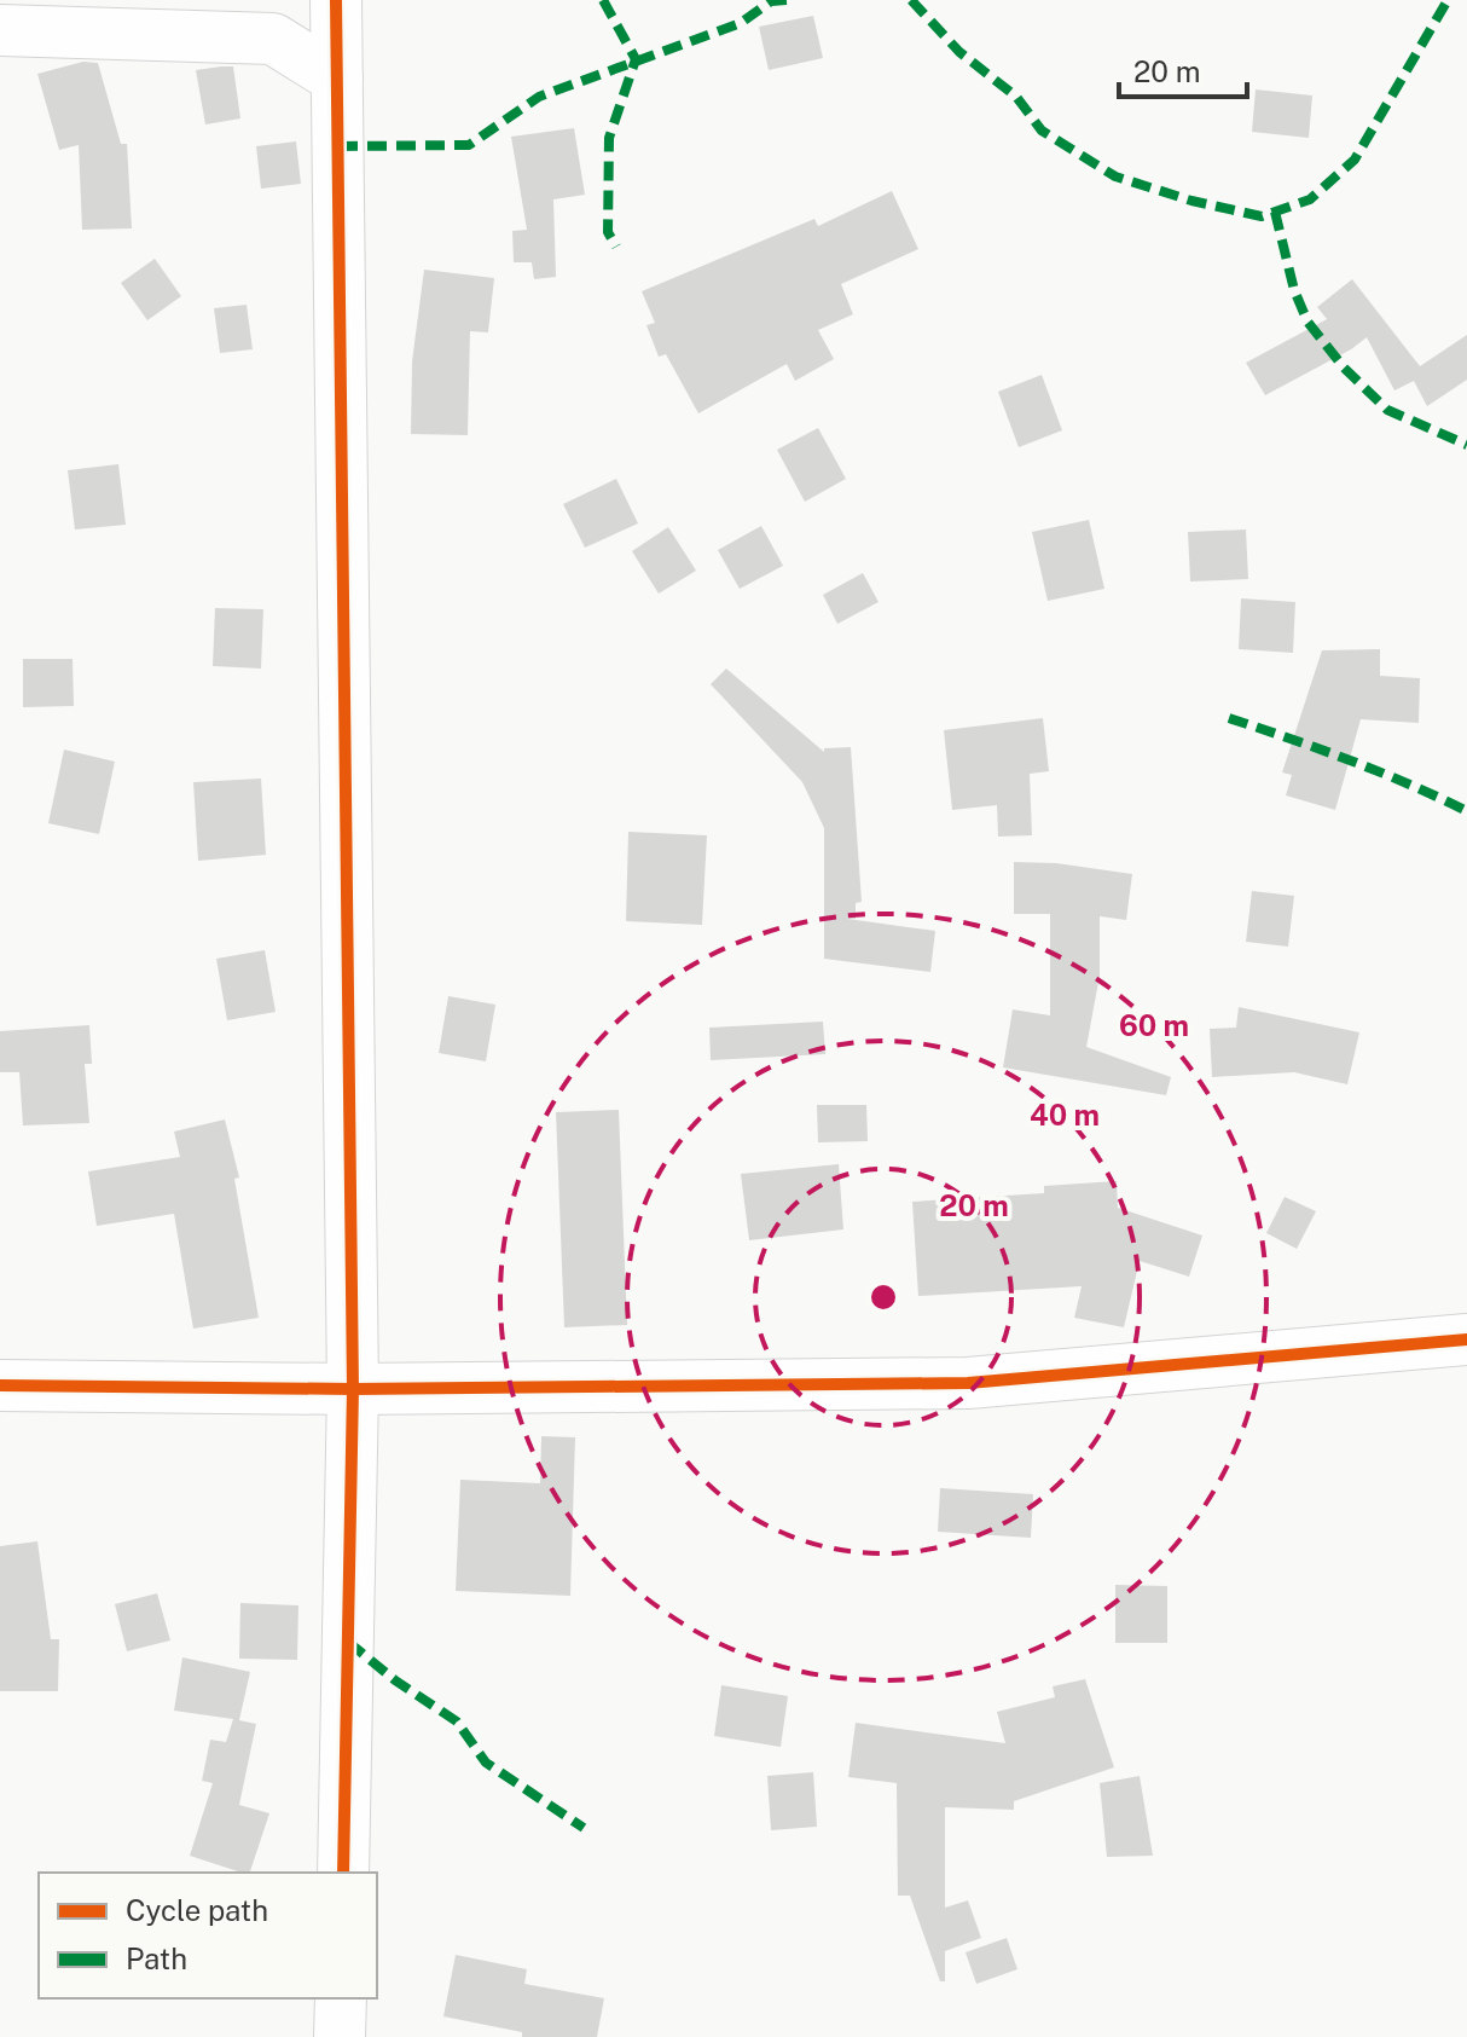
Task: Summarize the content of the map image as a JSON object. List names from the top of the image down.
{
  "legend": ["Cycle path", "Path"],
  "scale_bar": "20 m",
  "rings": ["60 m", "40 m", "20 m"]
}
